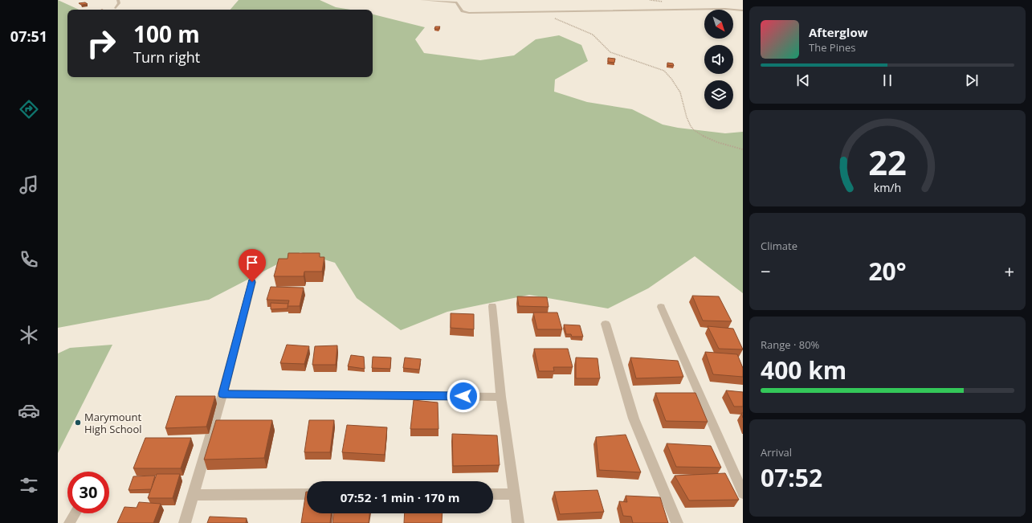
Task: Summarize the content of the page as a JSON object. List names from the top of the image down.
{
  "places": ["Marymount High School"],
  "north": "bottom right",
  "page": {
    "tabs": "07:51",
    "turn": ["100 m", "Turn right"],
    "song": ["Afterglow", "The Pines"],
    "tile": [
      "Climate",
      ["Range · 80%", "400 km"],
      ["Arrival", "07:52"]
    ],
    "heat": ["−", "20°", "+"],
    "limit": "30",
    "trip": "07:52 · 1 min · 170 m",
    "gauge": ["22", "km/h"]
  }
}
